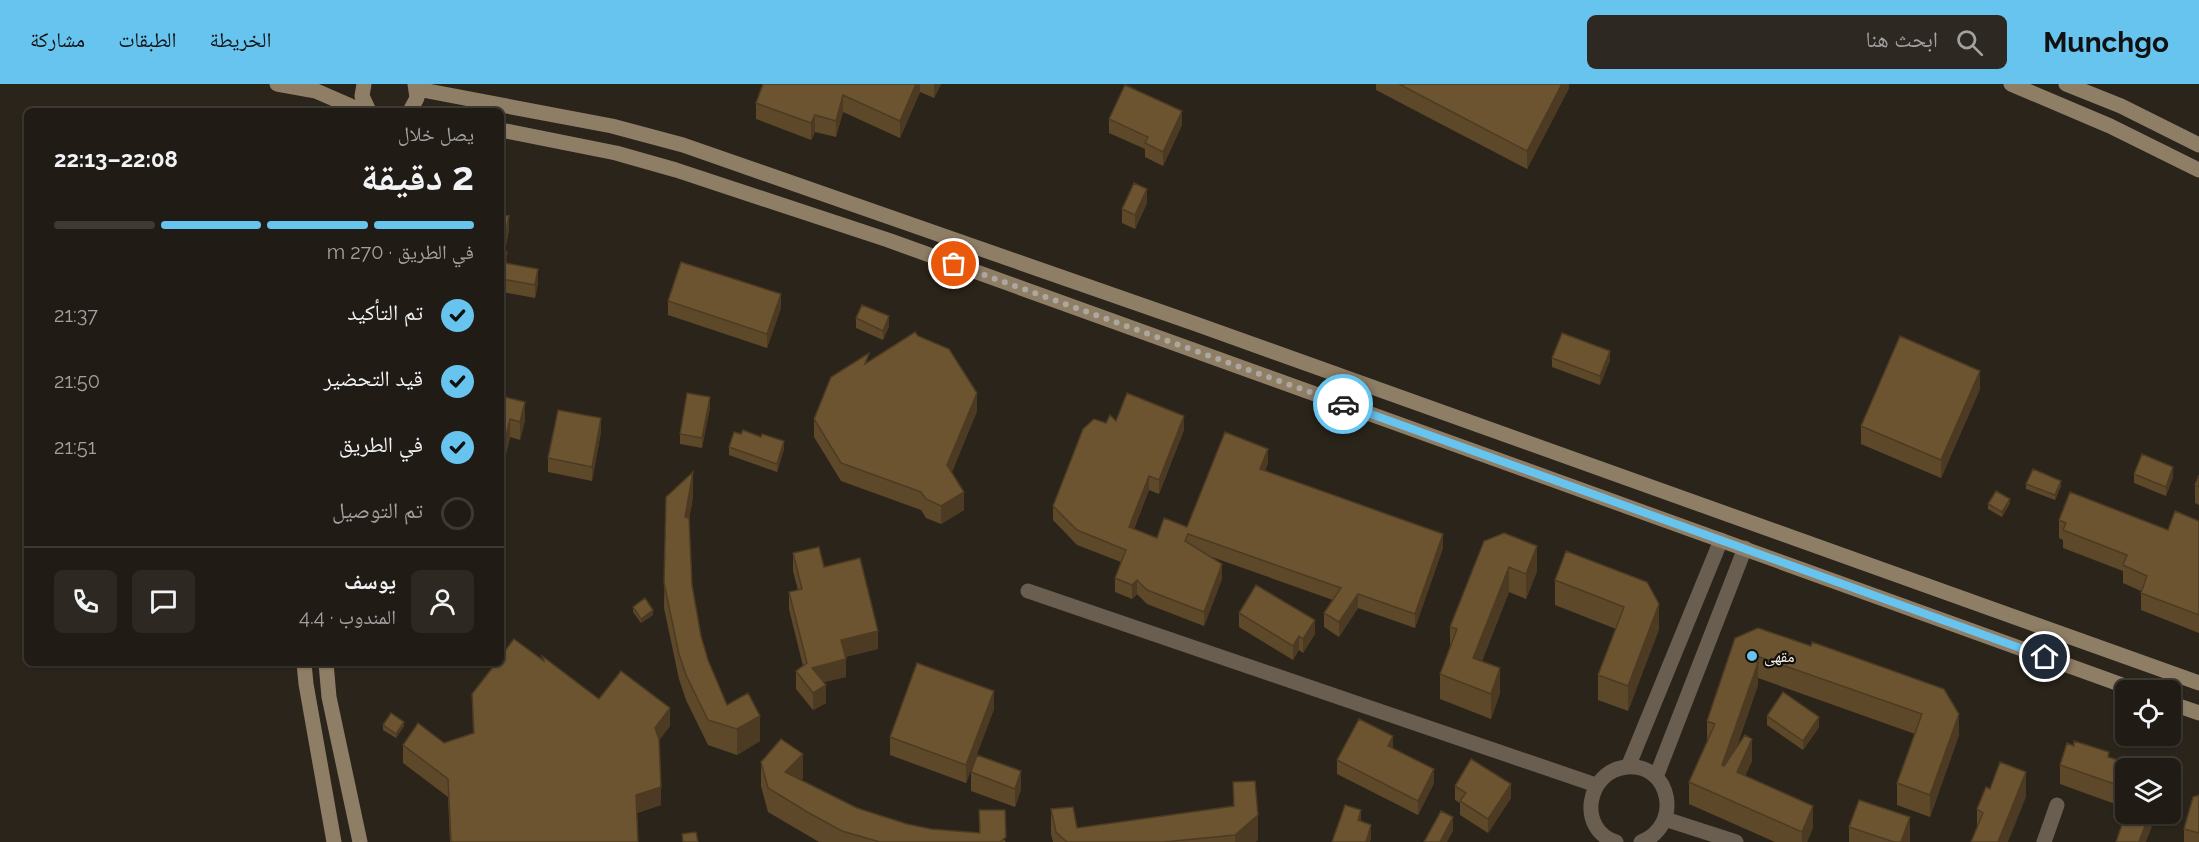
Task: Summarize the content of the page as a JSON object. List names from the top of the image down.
{
  "places": ["مقهى"],
  "page": {
    "header": "Munchgo",
    "search": "ابحث هنا",
    "nav": ["الخريطة", "الطبقات", "مشاركة"],
    "heading": ["2 دقيقة", "يصل خلال", "22:08–22:13"],
    "panel": ["يوسف", "المندوب · 4.4"],
    "bar": "في الطريق · 270 m",
    "list": [
      ["تم التأكيد", "21:37"],
      ["قيد التحضير", "21:50"],
      ["في الطريق", "21:51"],
      "تم التوصيل"
    ]
  }
}
